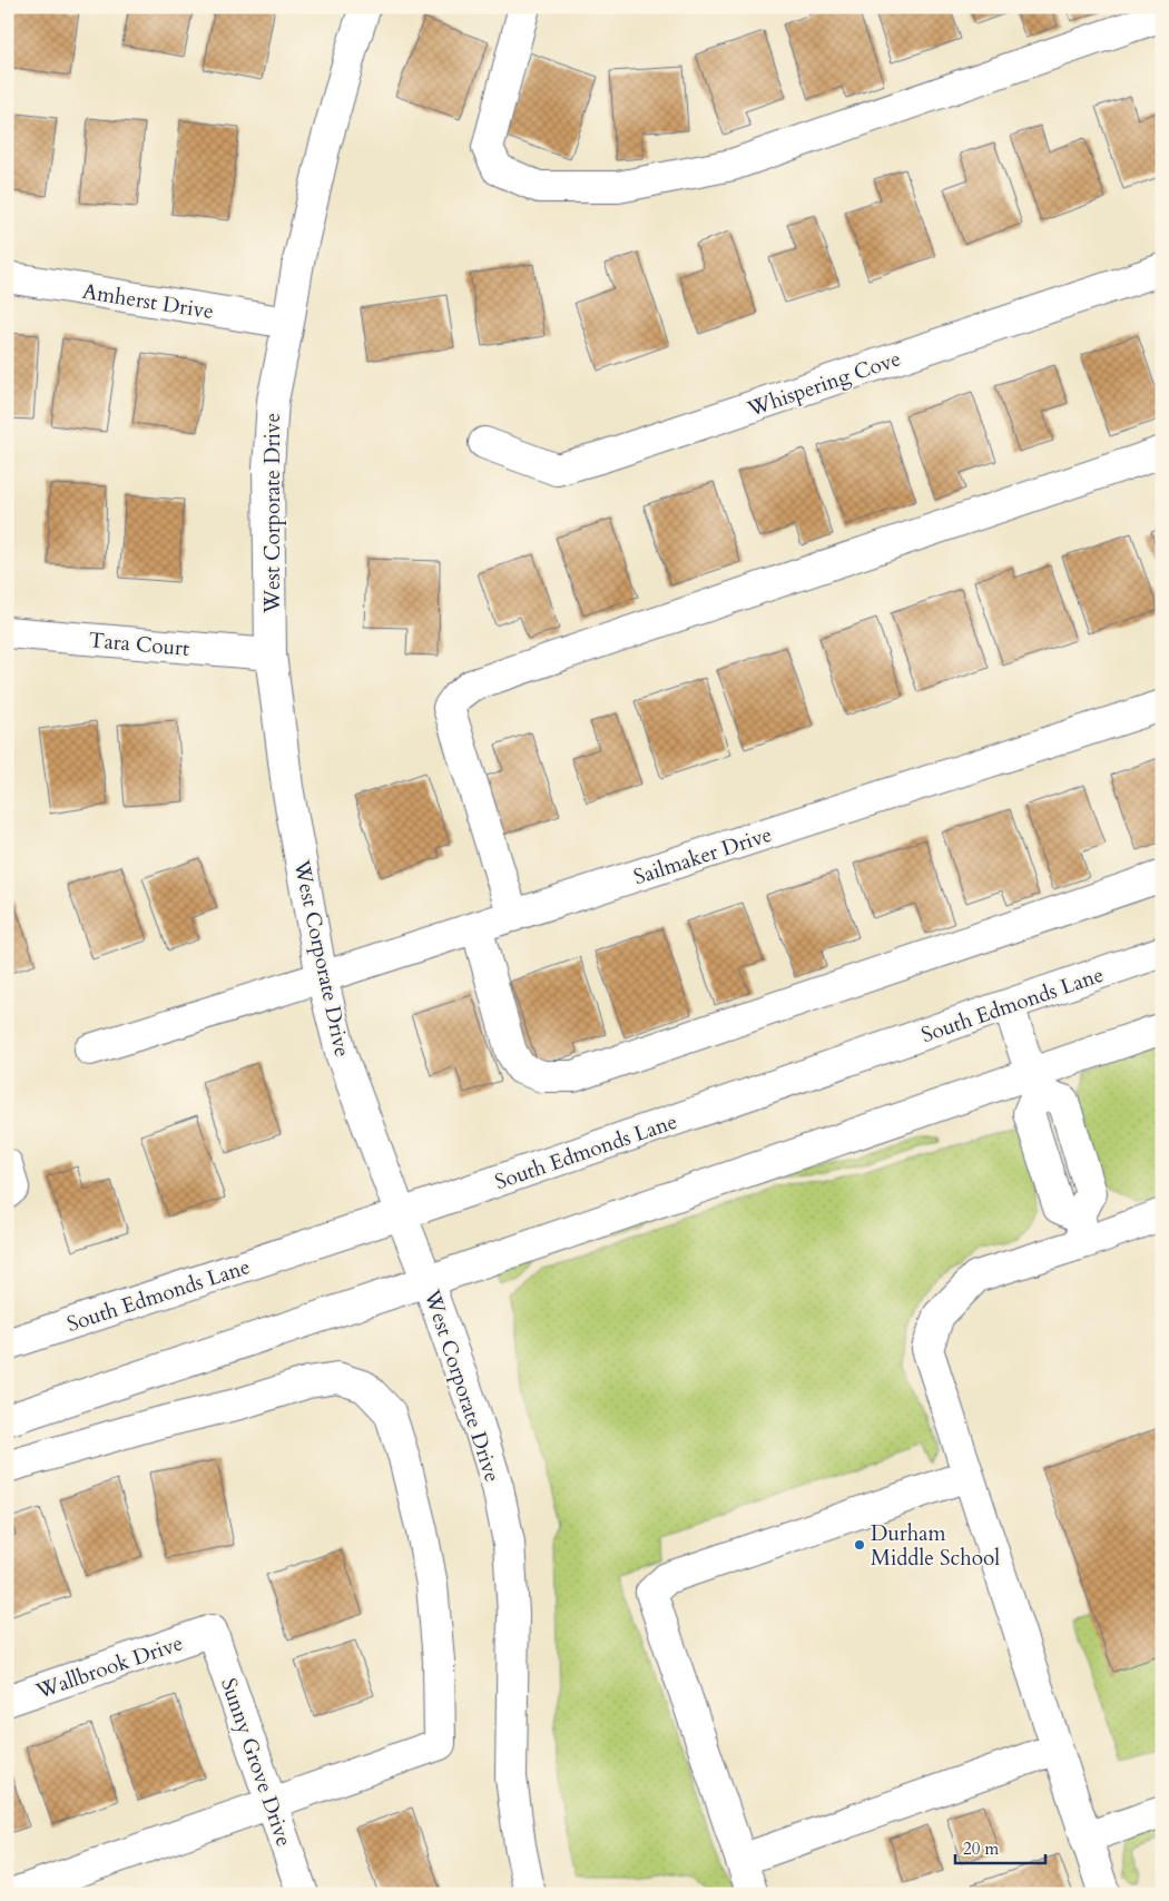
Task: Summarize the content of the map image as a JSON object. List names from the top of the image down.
{
  "streets": {
    "street": [
      "Amherst Drive",
      "Whispering Cove",
      "West Corporate Drive",
      "Tara Court",
      "Sailmaker Drive",
      "South Edmonds Lane",
      "Wallbrook Drive",
      "Sunny Grove Drive"
    ]
  },
  "crossings": [
    ["Amherst Drive", "West Corporate Drive"],
    ["West Corporate Drive", "Tara Court"],
    ["West Corporate Drive", "Sailmaker Drive"],
    ["West Corporate Drive", "South Edmonds Lane"],
    ["Wallbrook Drive", "Sunny Grove Drive"]
  ],
  "places": ["Durham Middle School"],
  "scale_bar": "20 m"
}
